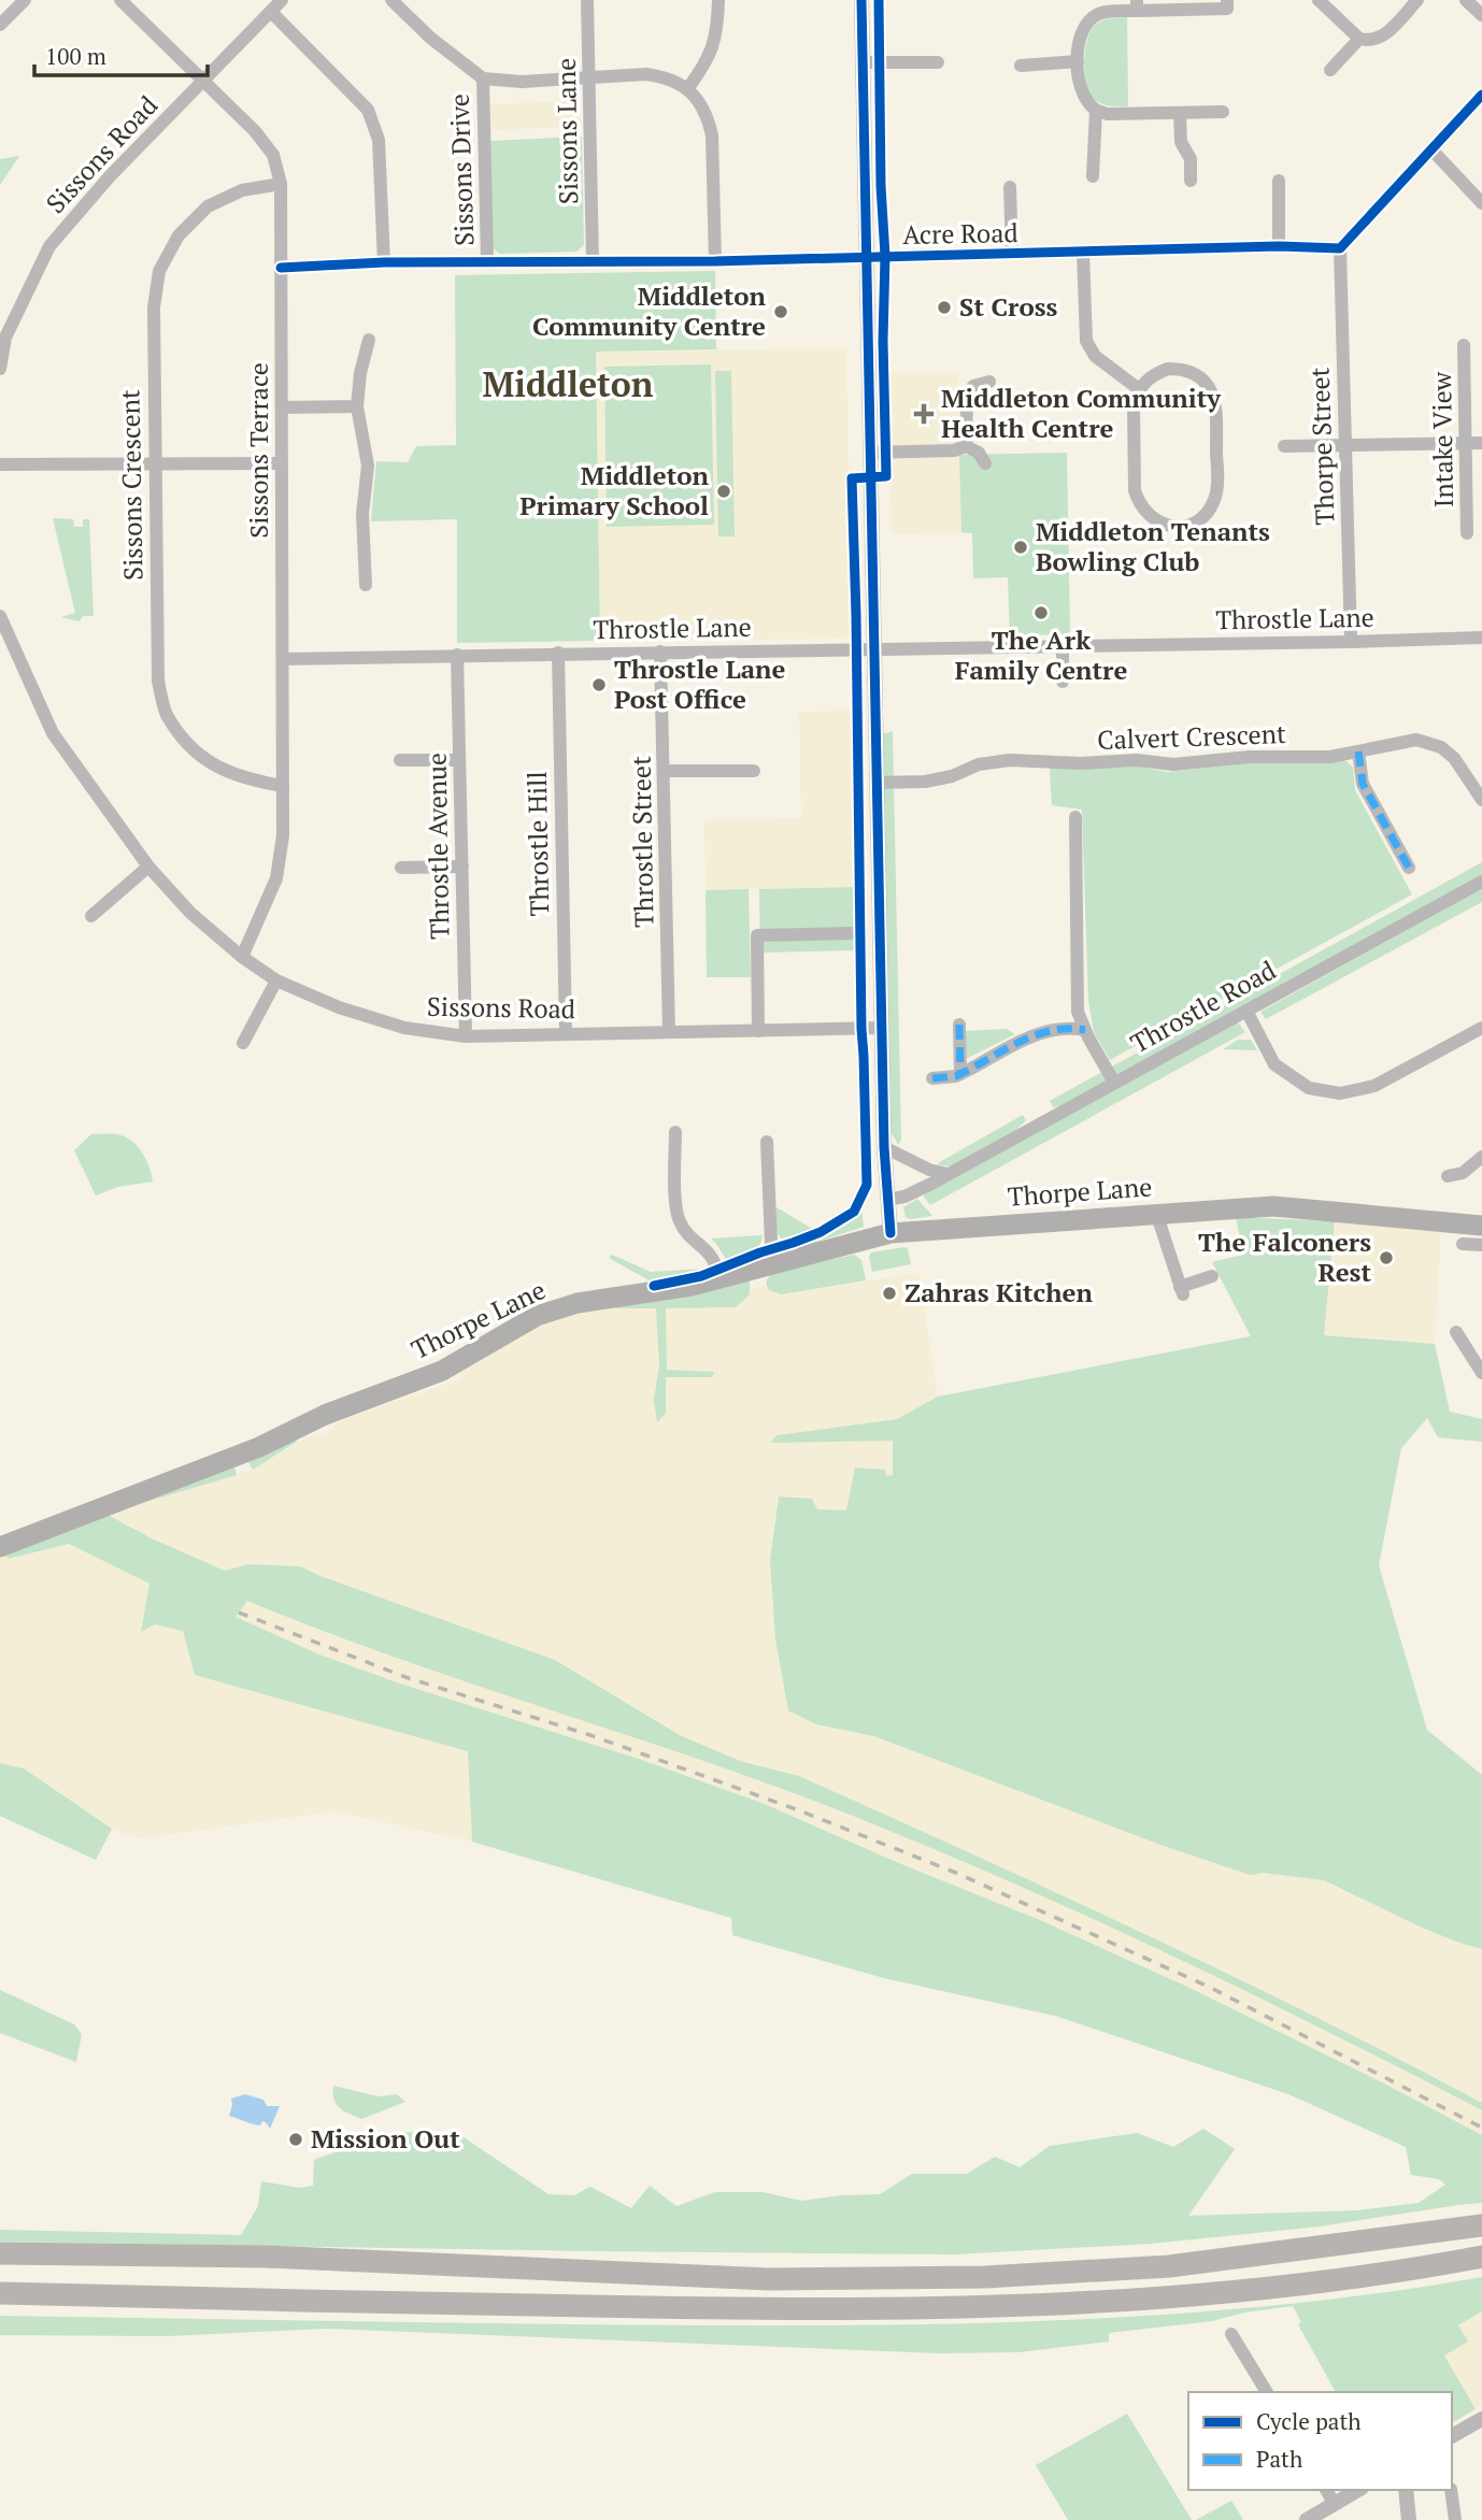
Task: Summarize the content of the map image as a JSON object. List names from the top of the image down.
{
  "streets": {
    "main road": ["Thorpe Lane"],
    "street": [
      "Sissons Lane",
      "Sissons Road",
      "Sissons Drive",
      "Acre Road",
      "Intake View",
      "Thorpe Street",
      "Sissons Terrace",
      "Sissons Crescent",
      "Throstle Lane",
      "Calvert Crescent",
      "Throstle Street",
      "Throstle Hill",
      "Throstle Avenue",
      "Throstle Road"
    ]
  },
  "crossings": [
    ["Sissons Lane", "Acre Road"],
    ["Sissons Road", "Sissons Terrace"],
    ["Sissons Road", "Throstle Street"],
    ["Sissons Road", "Throstle Hill"],
    ["Sissons Road", "Throstle Avenue"],
    ["Sissons Drive", "Acre Road"],
    ["Acre Road", "Thorpe Street"],
    ["Acre Road", "Sissons Terrace"],
    ["Thorpe Street", "Throstle Lane"],
    ["Sissons Terrace", "Sissons Crescent"],
    ["Sissons Terrace", "Throstle Lane"],
    ["Throstle Lane", "Throstle Street"],
    ["Throstle Lane", "Throstle Hill"],
    ["Throstle Lane", "Throstle Avenue"]
  ],
  "districts": ["Middleton"],
  "places": {
    "other": [
      "St Cross",
      "Middleton Community Centre",
      "Middleton Primary School",
      "Middleton Tenants Bowling Club",
      "The Ark Family Centre",
      "Throstle Lane Post Office",
      "The Falconers Rest",
      "Zahras Kitchen",
      "Mission Out"
    ],
    "health": ["Middleton Community Health Centre"]
  },
  "legend": ["Cycle path", "Path"],
  "scale_bar": "100 m"
}
